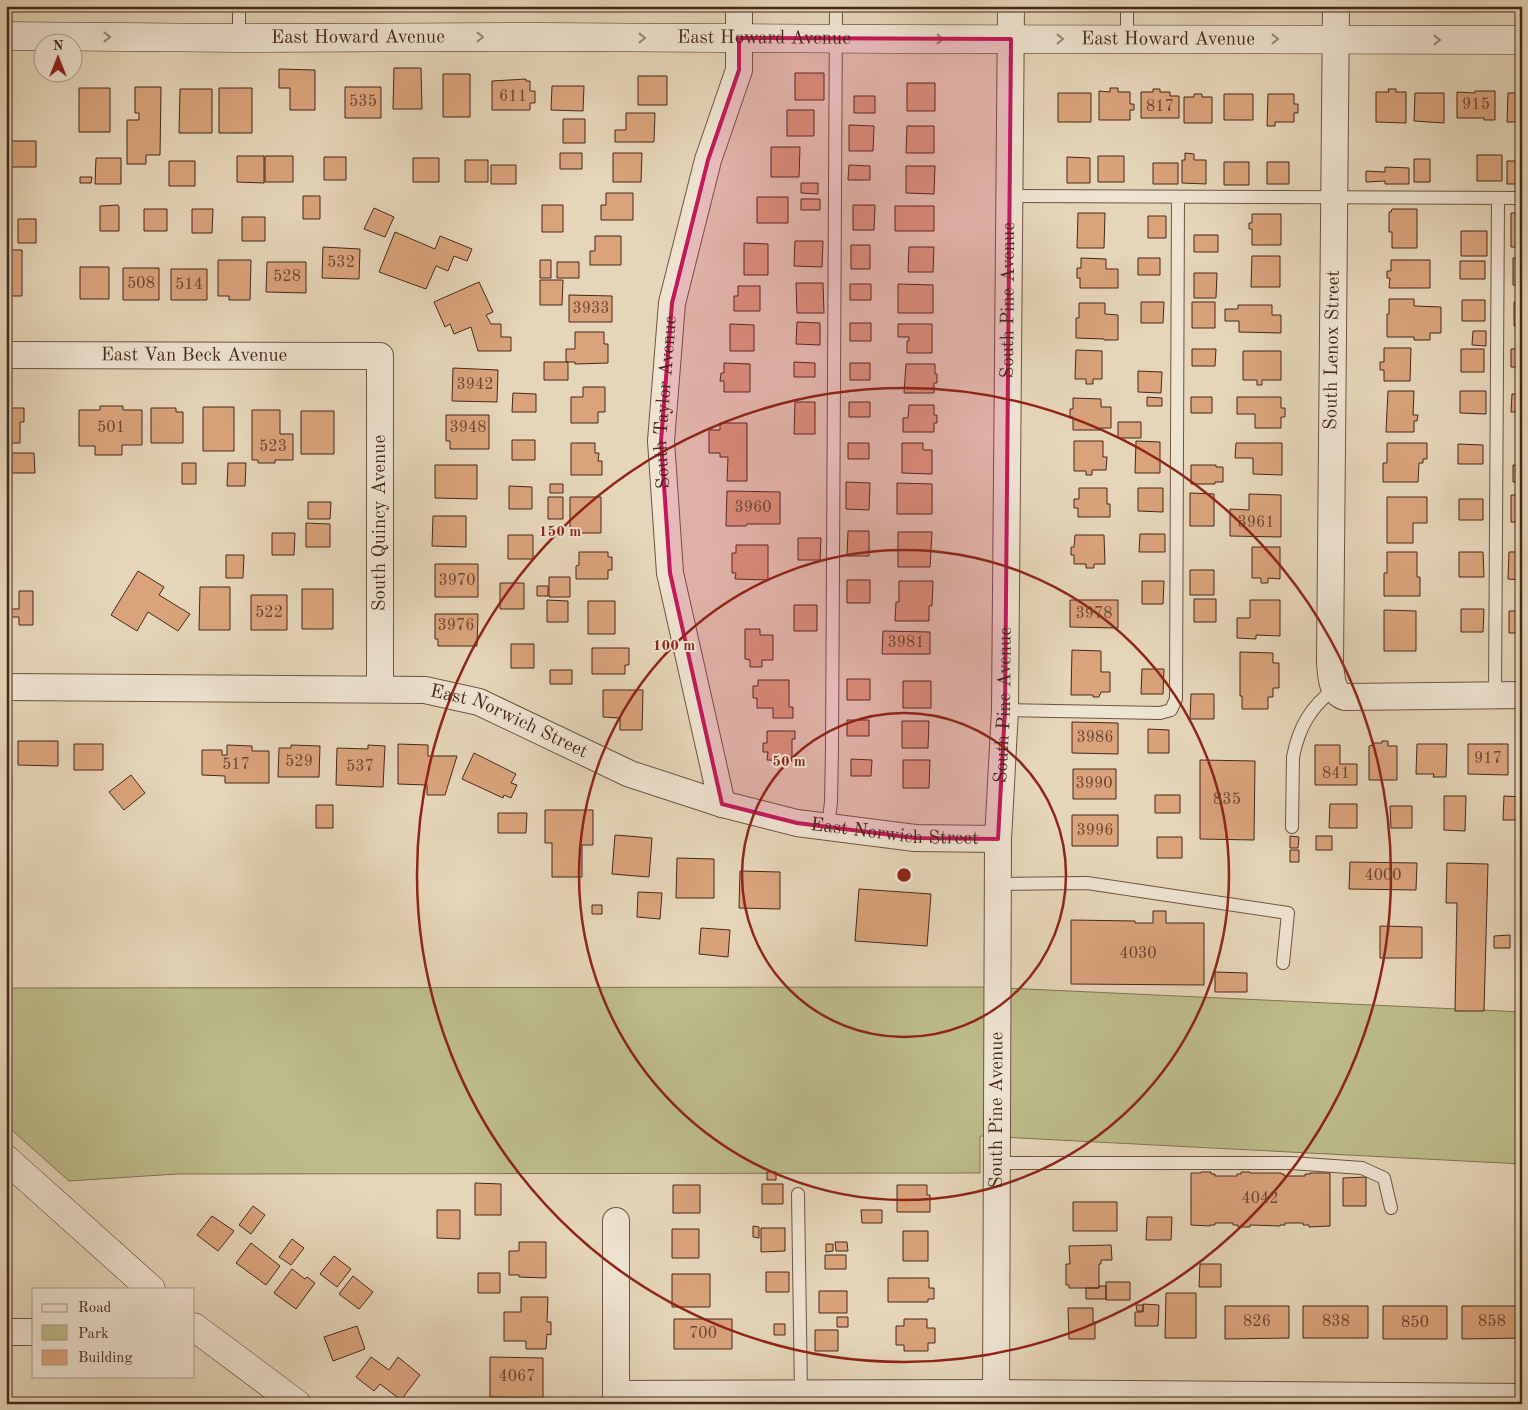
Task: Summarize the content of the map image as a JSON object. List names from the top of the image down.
{
  "streets": {
    "main road": ["East Howard Avenue"],
    "street": [
      "South Pine Avenue",
      "South Lenox Street",
      "East Van Beck Avenue",
      "South Taylor Avenue",
      "South Quincy Avenue",
      "East Norwich Street"
    ]
  },
  "crossings": [
    ["East Howard Avenue", "South Pine Avenue"],
    ["East Howard Avenue", "South Lenox Street"],
    ["East Howard Avenue", "South Taylor Avenue"],
    ["South Pine Avenue", "East Norwich Street"],
    ["East Van Beck Avenue", "South Quincy Avenue"],
    ["South Taylor Avenue", "East Norwich Street"],
    ["South Quincy Avenue", "East Norwich Street"]
  ],
  "one_way": ["East Howard Avenue"],
  "house_numbers": [
    "611",
    "535",
    "915",
    "817",
    "532",
    "528",
    "508",
    "514",
    "3933",
    "3942",
    "501",
    "3948",
    "523",
    "3960",
    "3961",
    "3970",
    "522",
    "3978",
    "3976",
    "3981",
    "3986",
    "917",
    "529",
    "517",
    "537",
    "841",
    "3990",
    "835",
    "3996",
    "4000",
    "4030",
    "4042",
    "826",
    "838",
    "858",
    "850",
    "700",
    "4067"
  ],
  "legend": ["Road", "Park", "Building"],
  "north": "top",
  "rings": ["150 m", "100 m", "50 m"]
}
